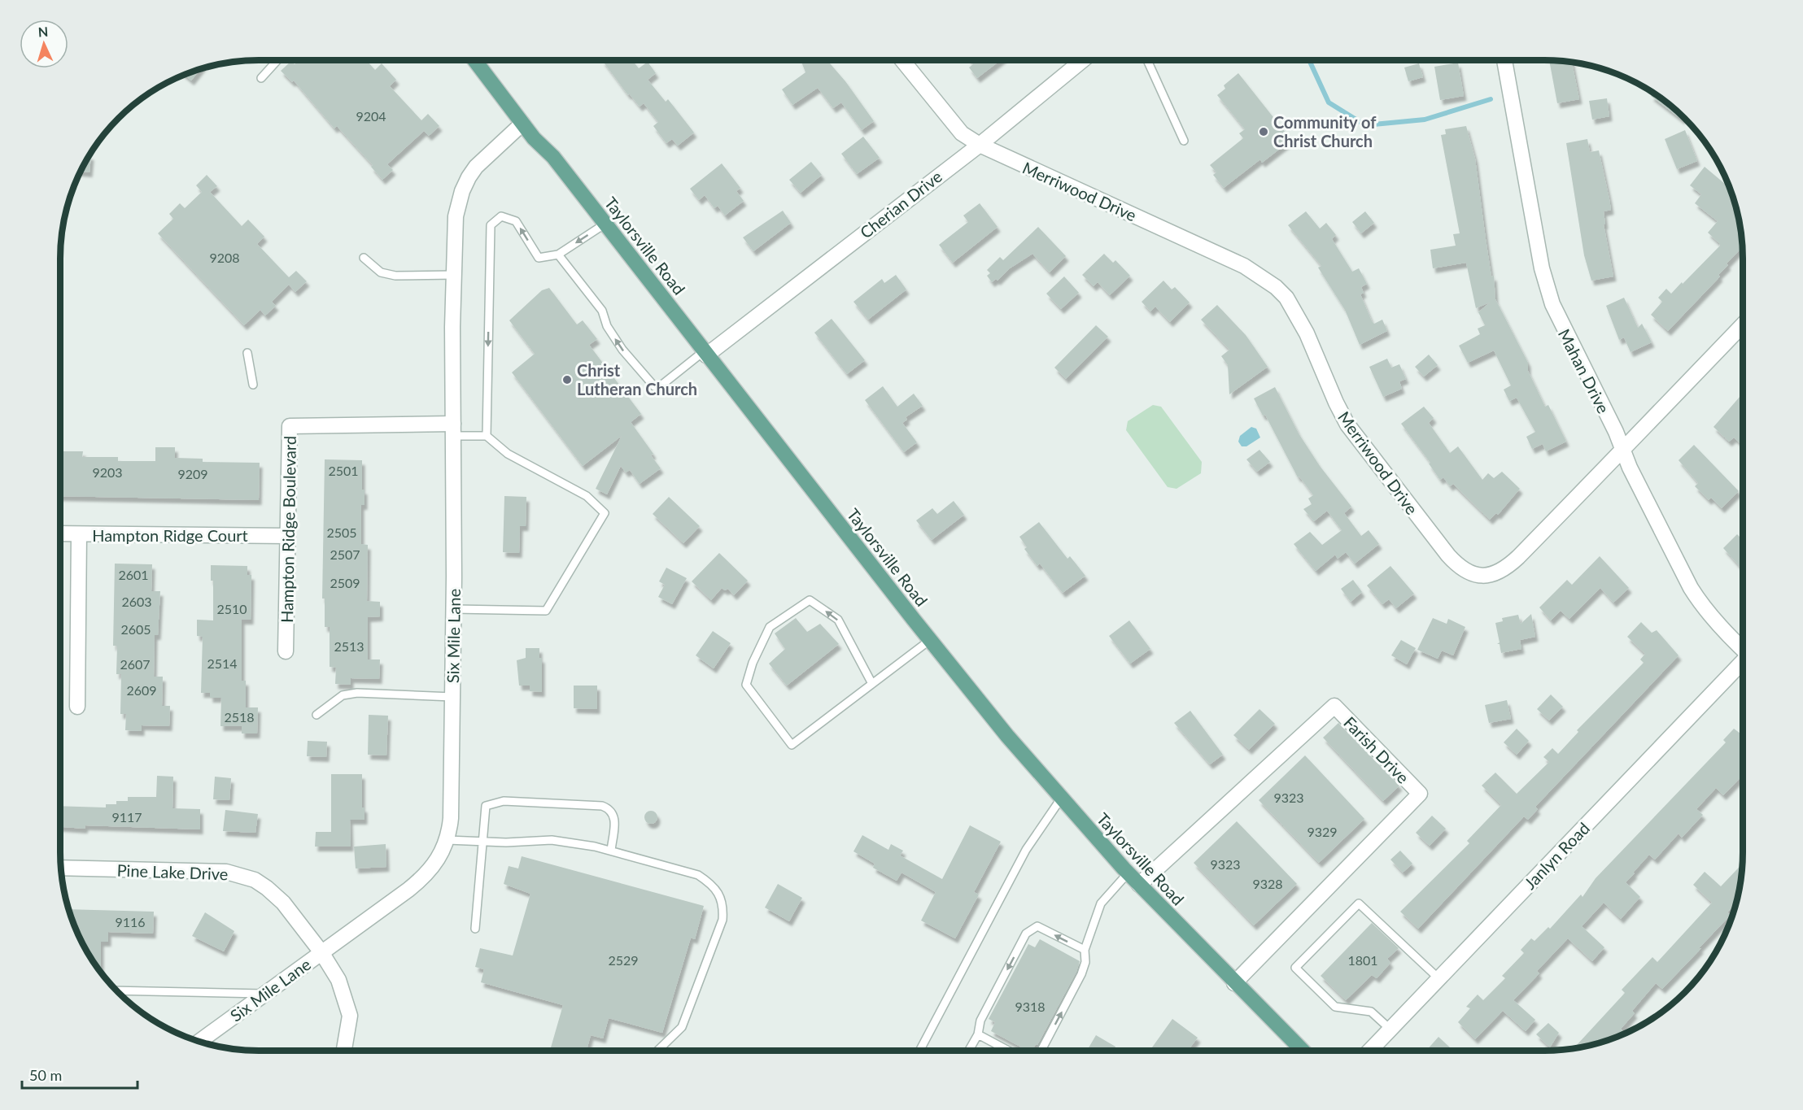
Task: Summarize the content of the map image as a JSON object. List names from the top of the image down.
{
  "streets": {
    "main road": ["Taylorsville Road"],
    "street": [
      "Merriwood Drive",
      "Cherian Drive",
      "Mahan Drive",
      "Hampton Ridge Boulevard",
      "Hampton Ridge Court",
      "Six Mile Lane",
      "Farish Drive",
      "Janlyn Road",
      "Pine Lake Drive"
    ]
  },
  "crossings": [
    ["Merriwood Drive", "Cherian Drive"],
    ["Merriwood Drive", "Mahan Drive"],
    ["Cherian Drive", "Taylorsville Road"],
    ["Taylorsville Road", "Six Mile Lane"],
    ["Taylorsville Road", "Farish Drive"],
    ["Hampton Ridge Boulevard", "Hampton Ridge Court"],
    ["Hampton Ridge Boulevard", "Six Mile Lane"],
    ["Six Mile Lane", "Pine Lake Drive"]
  ],
  "places": ["Community of Christ Church", "Christ Lutheran Church"],
  "house_numbers": [
    "9204",
    "9208",
    "2501",
    "9203",
    "9209",
    "2505",
    "2507",
    "2601",
    "2509",
    "2603",
    "2510",
    "2605",
    "2513",
    "2514",
    "2607",
    "2609",
    "2518",
    "9323",
    "9117",
    "9329",
    "9323",
    "9328",
    "9116",
    "2529",
    "1801",
    "9318"
  ],
  "scale_bar": "50 m",
  "north": "top"
}
